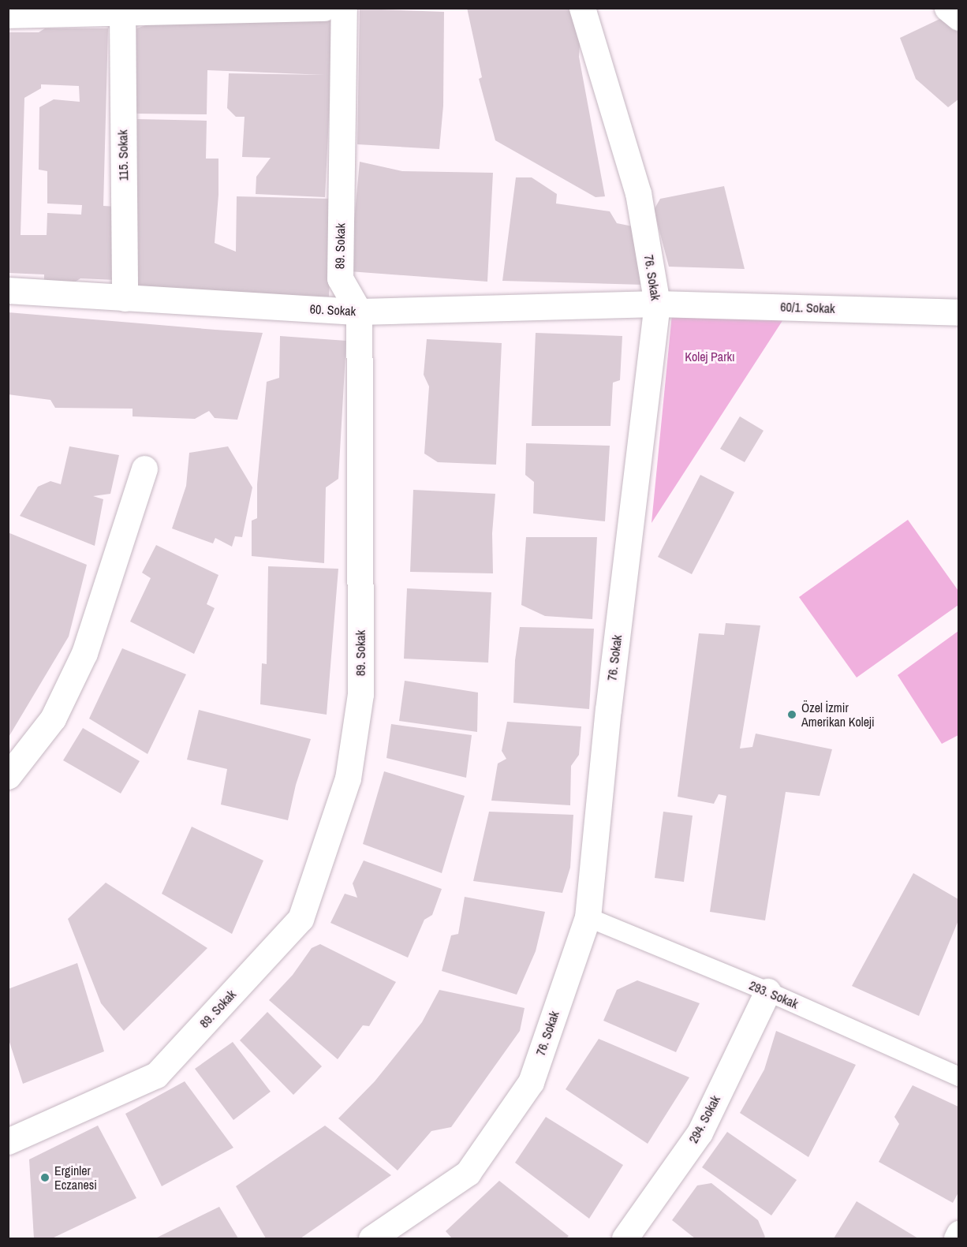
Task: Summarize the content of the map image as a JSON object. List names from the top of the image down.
{
  "streets": {
    "street": [
      "115. Sokak",
      "89. Sokak",
      "76. Sokak",
      "60/1. Sokak",
      "60. Sokak",
      "293. Sokak",
      "294. Sokak"
    ]
  },
  "crossings": [
    ["115. Sokak", "60. Sokak"],
    ["89. Sokak", "60. Sokak"],
    ["76. Sokak", "60/1. Sokak"],
    ["76. Sokak", "60. Sokak"],
    ["76. Sokak", "293. Sokak"],
    ["60/1. Sokak", "60. Sokak"],
    ["293. Sokak", "294. Sokak"]
  ],
  "parks": ["Kolej Parkı"],
  "places": ["Özel İzmir Amerikan Koleji", "Erginler Eczanesi"]
}
